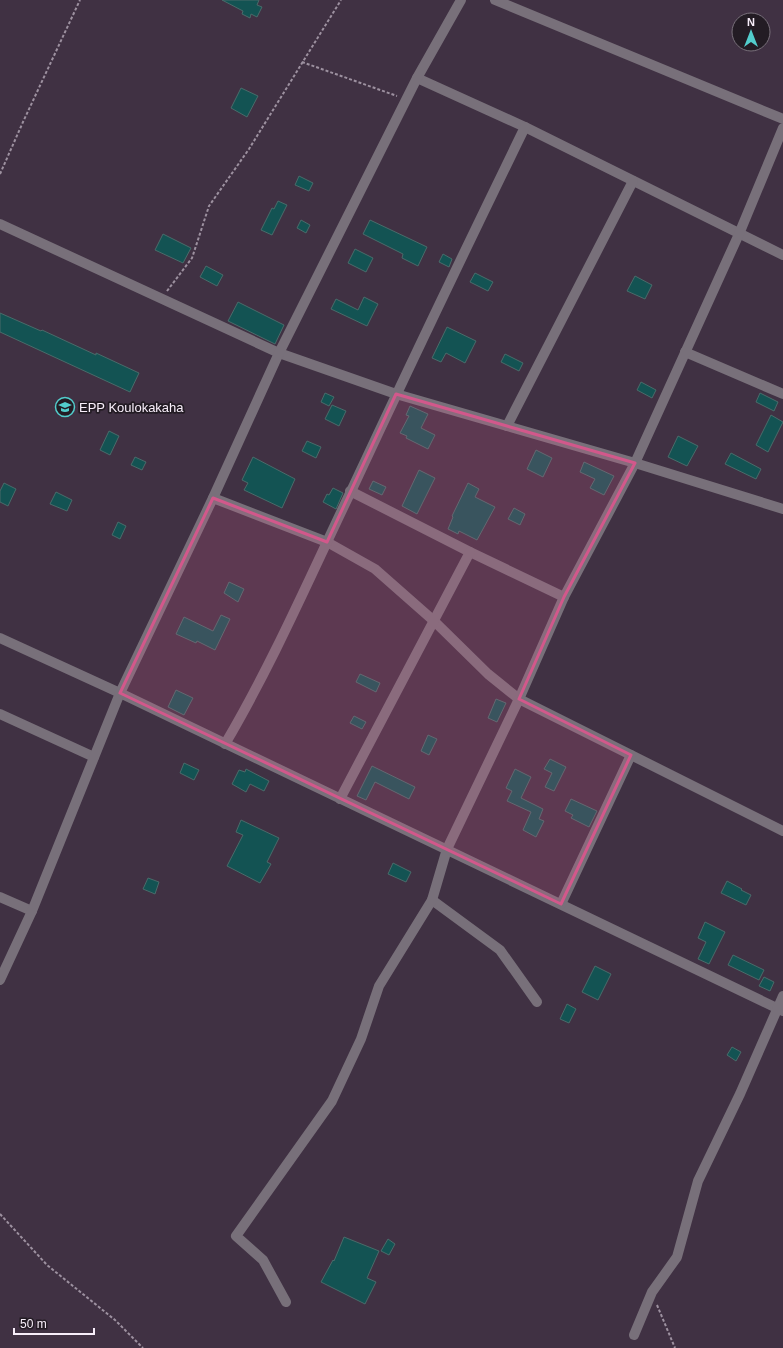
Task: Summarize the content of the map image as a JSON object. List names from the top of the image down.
{
  "places": {
    "school or university": ["EPP Koulokakaha"]
  },
  "scale_bar": "50 m",
  "north": "top"
}
